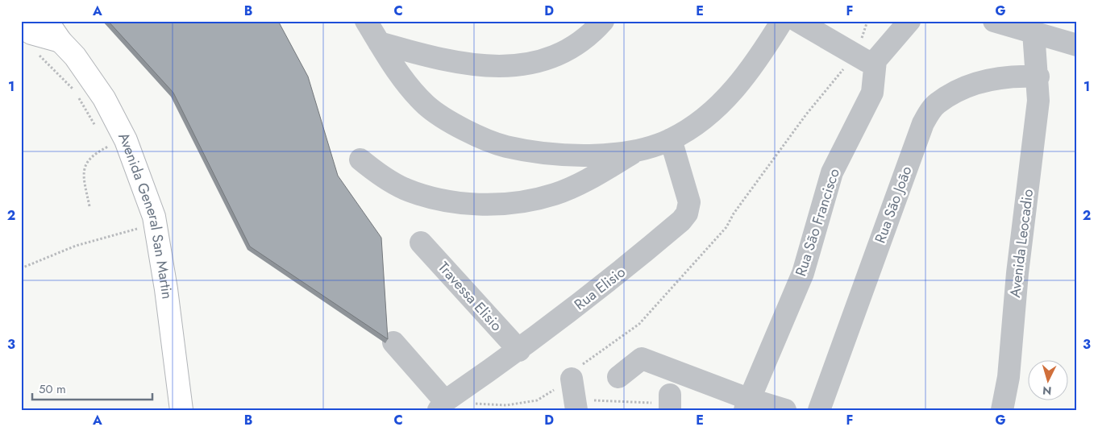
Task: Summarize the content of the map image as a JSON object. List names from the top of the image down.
{
  "streets": {
    "main road": ["Avenida General San Martin"],
    "street": [
      "Rua São João",
      "Rua São Francisco",
      "Avenida Leocadio",
      "Rua Elisio",
      "Travessa Elisio"
    ]
  },
  "crossings": [
    ["Rua São João", "Avenida Leocadio"],
    ["Rua Elisio", "Travessa Elisio"]
  ],
  "scale_bar": "50 m",
  "north": "bottom",
  "grid": {
    "columns": [
      "A",
      "B",
      "C",
      "D",
      "E",
      "F",
      "G"
    ],
    "rows": ["1", "2", "3"]
  }
}
